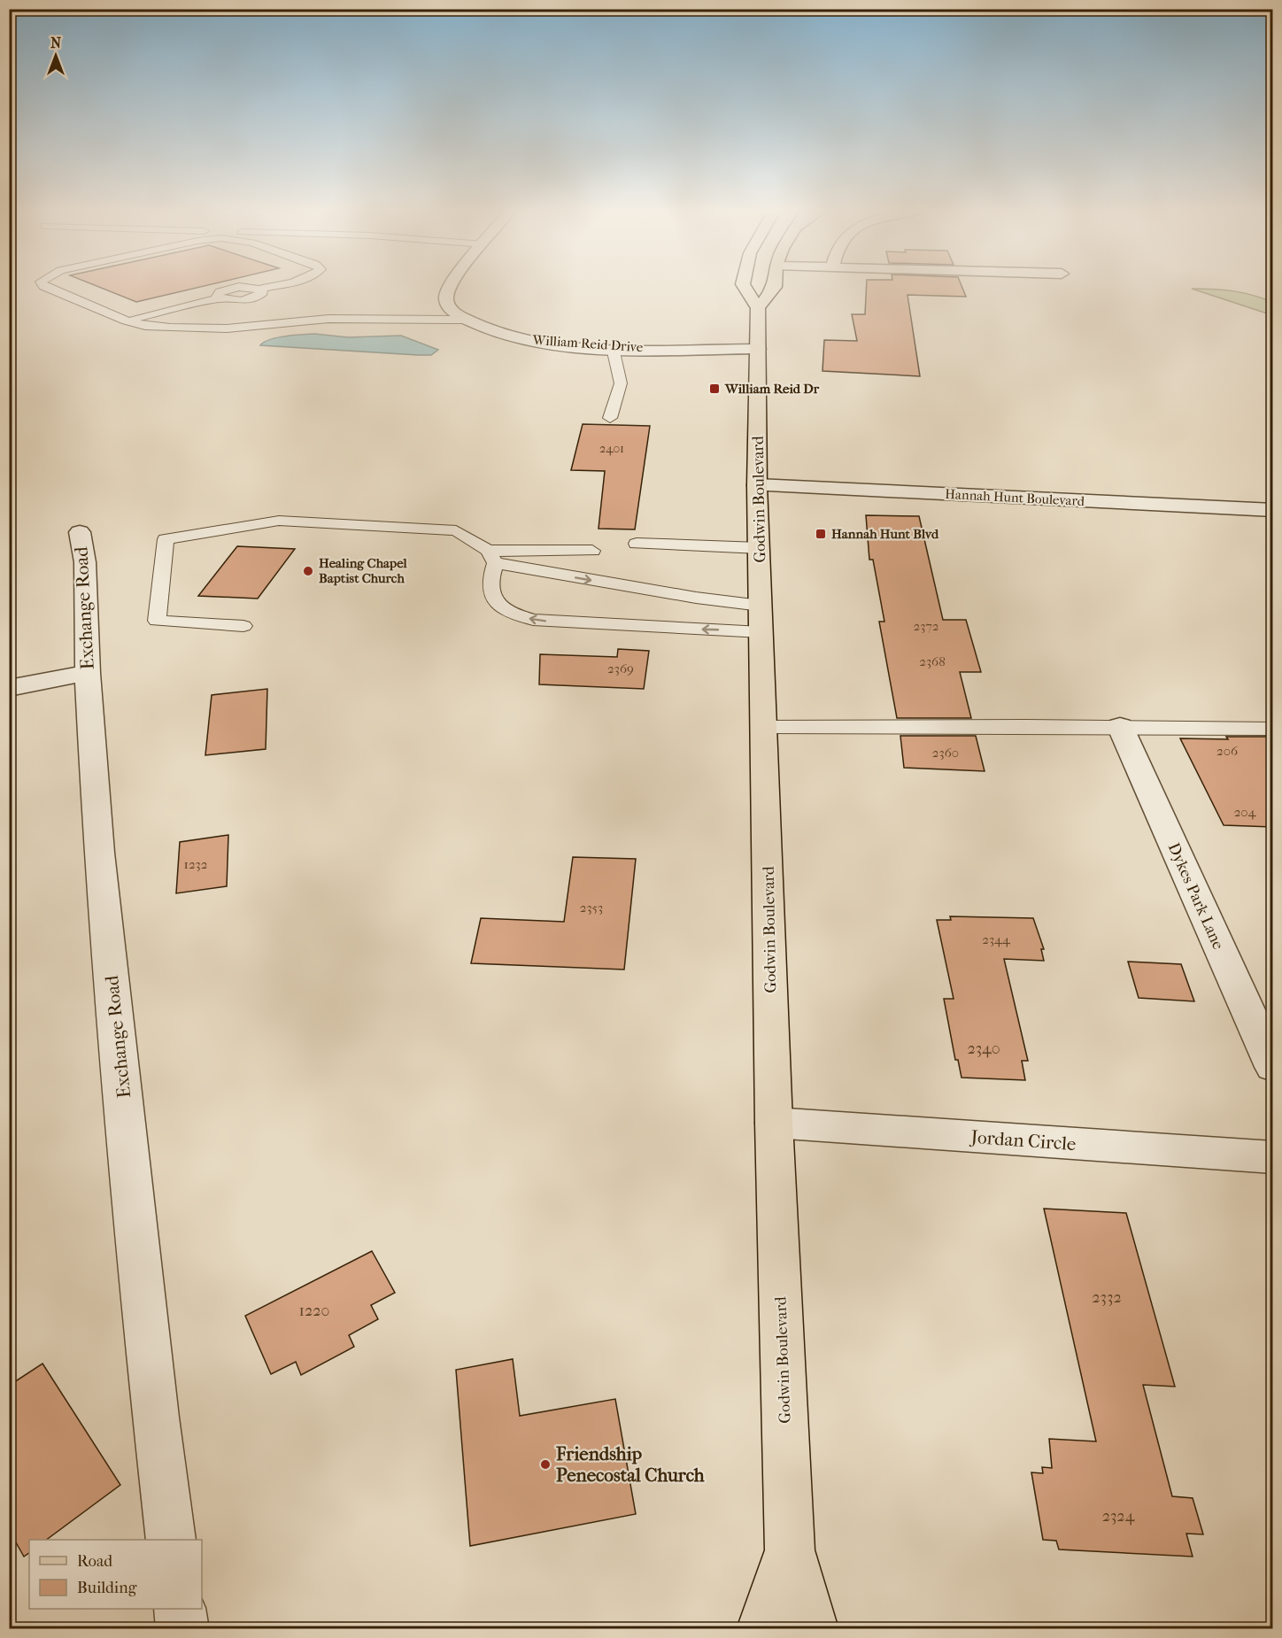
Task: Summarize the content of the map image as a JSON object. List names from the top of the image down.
{
  "streets": {
    "main road": ["Godwin Boulevard"],
    "street": [
      "William Reid Drive",
      "Hannah Hunt Boulevard",
      "Exchange Road",
      "Dykes Park Lane",
      "Jordan Circle"
    ]
  },
  "crossings": [
    ["William Reid Drive", "Godwin Boulevard"],
    ["Hannah Hunt Boulevard", "Godwin Boulevard"],
    ["Godwin Boulevard", "Jordan Circle"]
  ],
  "places": {
    "transit": ["William Reid Dr", "Hannah Hunt Blvd"],
    "other": ["Healing Chapel Baptist Church", "Friendship Penecostal Church"]
  },
  "house_numbers": [
    "2401",
    "2372",
    "2368",
    "2369",
    "206",
    "2360",
    "204",
    "1232",
    "2353",
    "2344",
    "2340",
    "2332",
    "1220",
    "2324"
  ],
  "legend": ["Road", "Building"],
  "north": "top"
}
